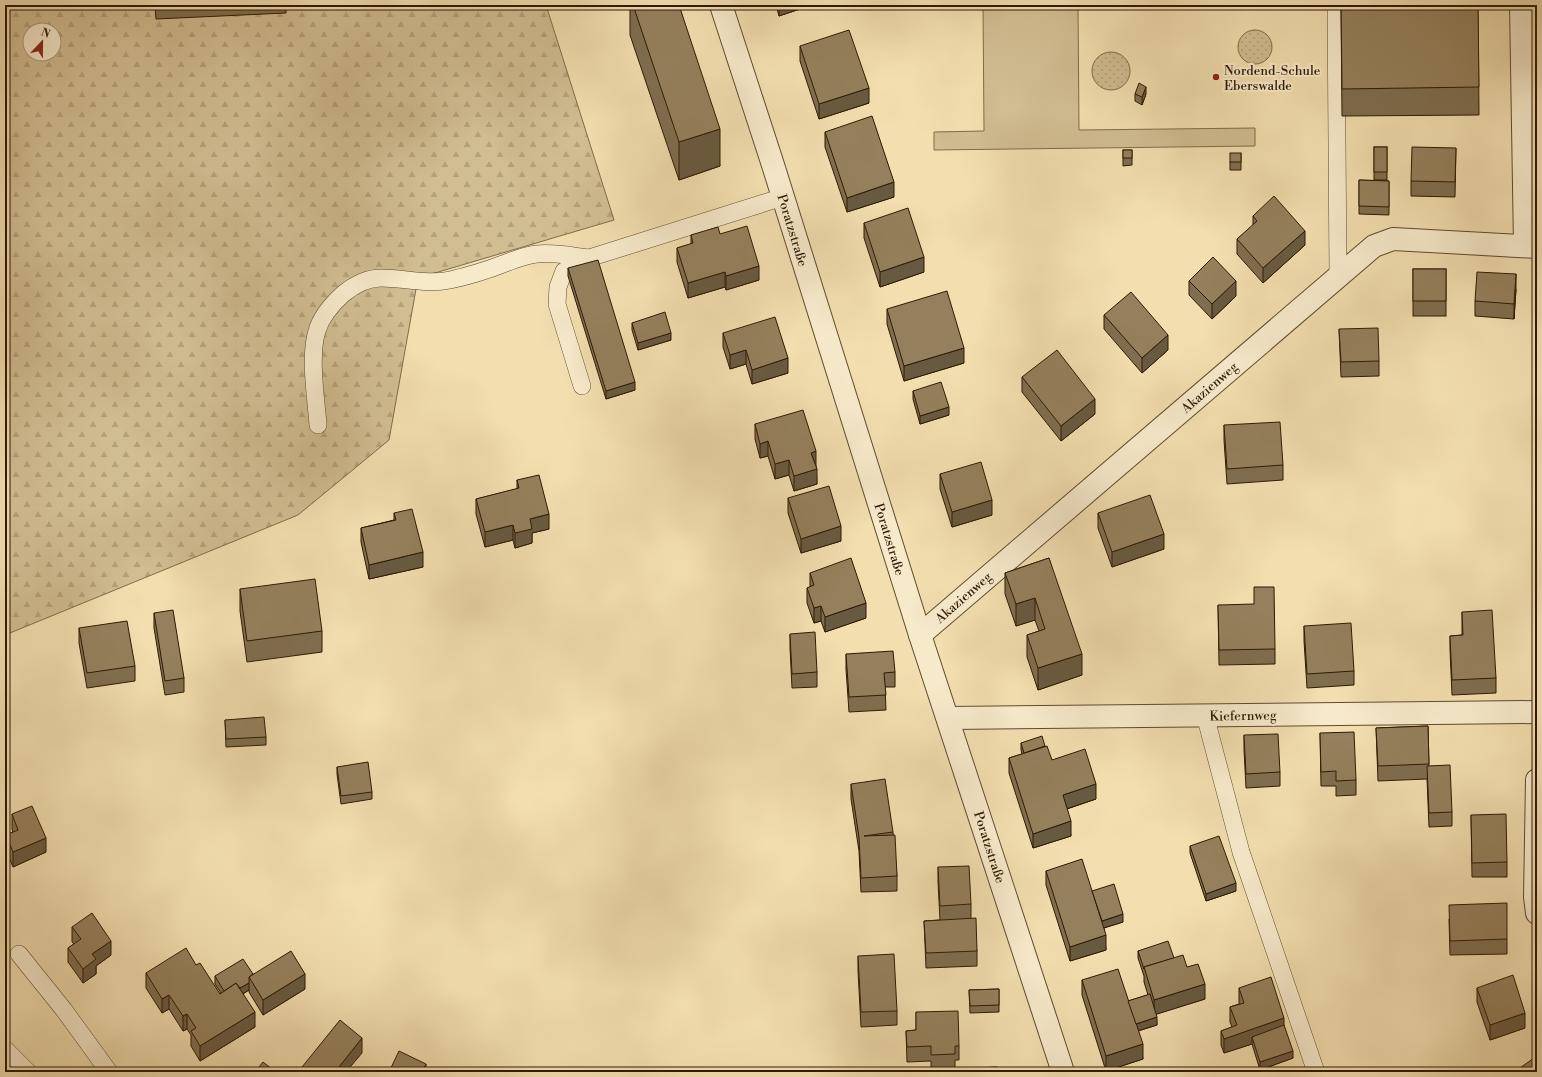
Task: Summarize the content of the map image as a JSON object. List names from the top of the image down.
{
  "streets": {
    "street": ["Poratzstraße", "Akazienweg", "Kiefernweg"]
  },
  "crossings": [
    ["Poratzstraße", "Akazienweg"],
    ["Poratzstraße", "Kiefernweg"]
  ],
  "places": ["Nordend-Schule Eberswalde"],
  "north": "top"
}
